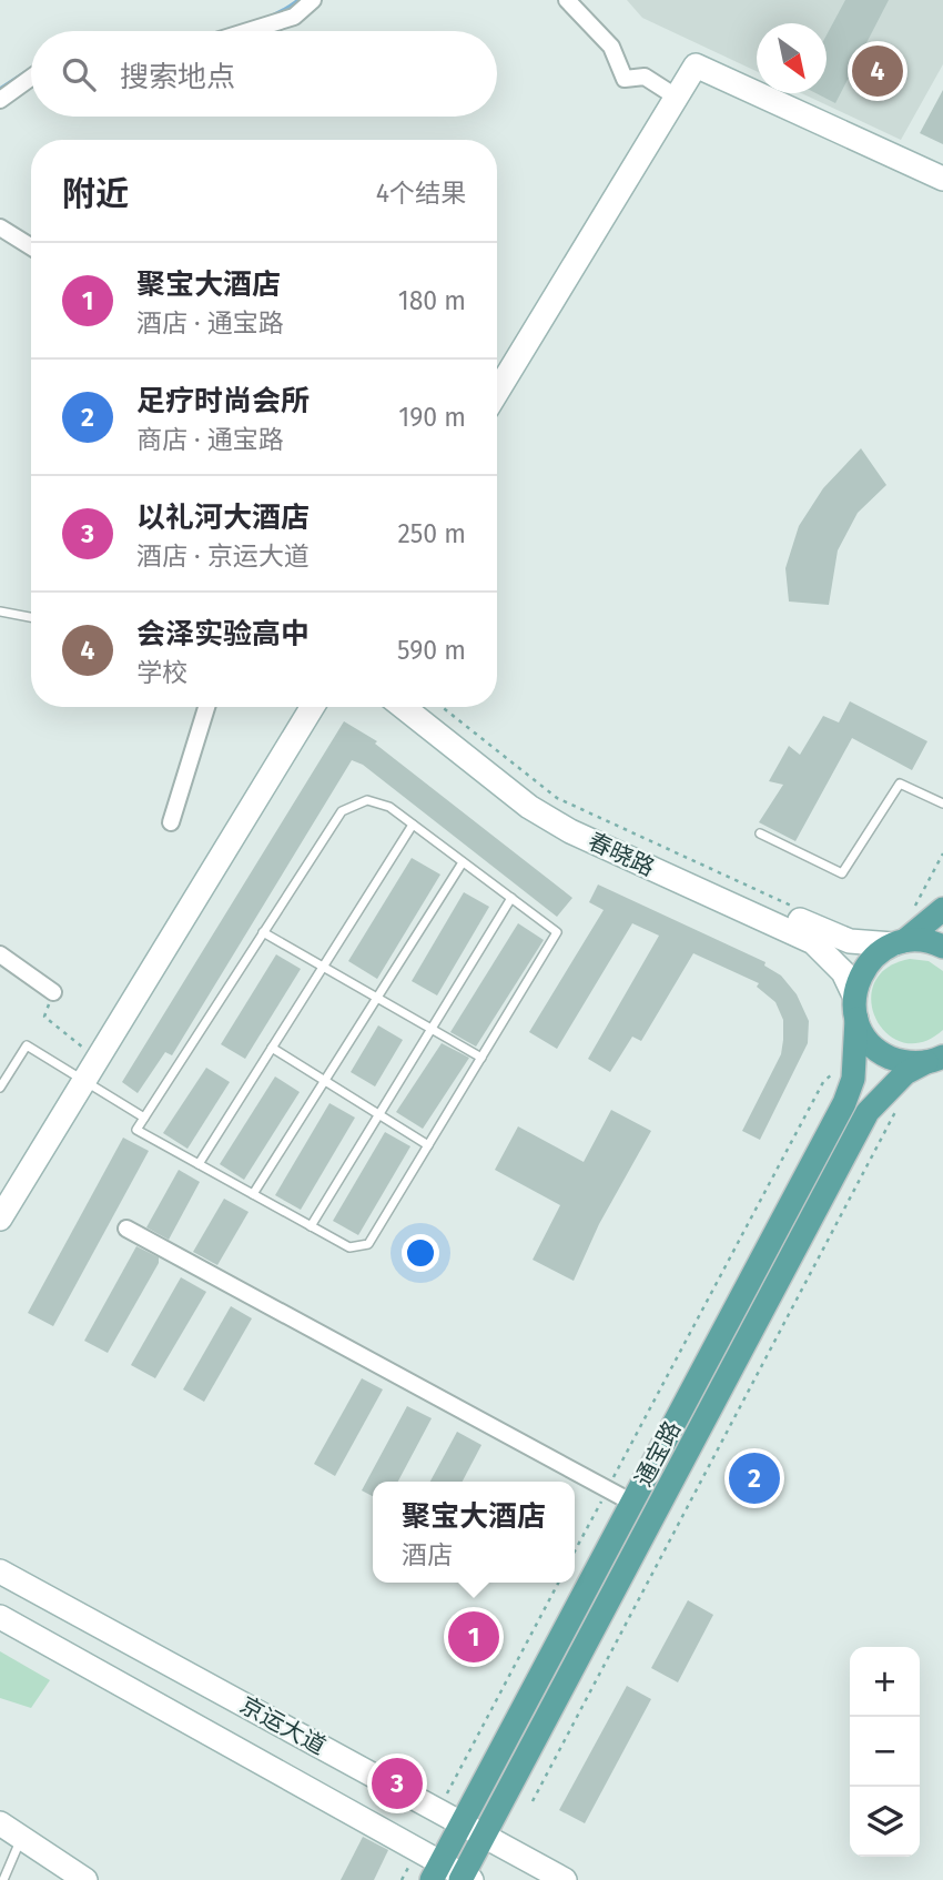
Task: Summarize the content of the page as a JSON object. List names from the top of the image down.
{
  "streets": {
    "main road": ["通宝路"],
    "street": ["春晓路", "京运大道"]
  },
  "crossings": [
    ["春晓路", "通宝路"],
    ["通宝路", "京运大道"]
  ],
  "north": "bottom right",
  "page": {
    "search": "搜索地点",
    "pins": [
      "4",
      "2",
      "1",
      "3"
    ],
    "heading": ["附近", "4个结果"],
    "list": [
      {
        "mark": "1",
        "name": "聚宝大酒店",
        "note": "酒店 · 通宝路",
        "value": "180 m"
      },
      {
        "mark": "2",
        "name": "足疗时尚会所",
        "note": "商店 · 通宝路",
        "value": "190 m"
      },
      {
        "mark": "3",
        "name": "以礼河大酒店",
        "note": "酒店 · 京运大道",
        "value": "250 m"
      },
      {
        "mark": "4",
        "name": "会泽实验高中",
        "note": "学校",
        "value": "590 m"
      }
    ],
    "popup": ["聚宝大酒店", "酒店"],
    "map_buttons": ["+", "−"]
  }
}
